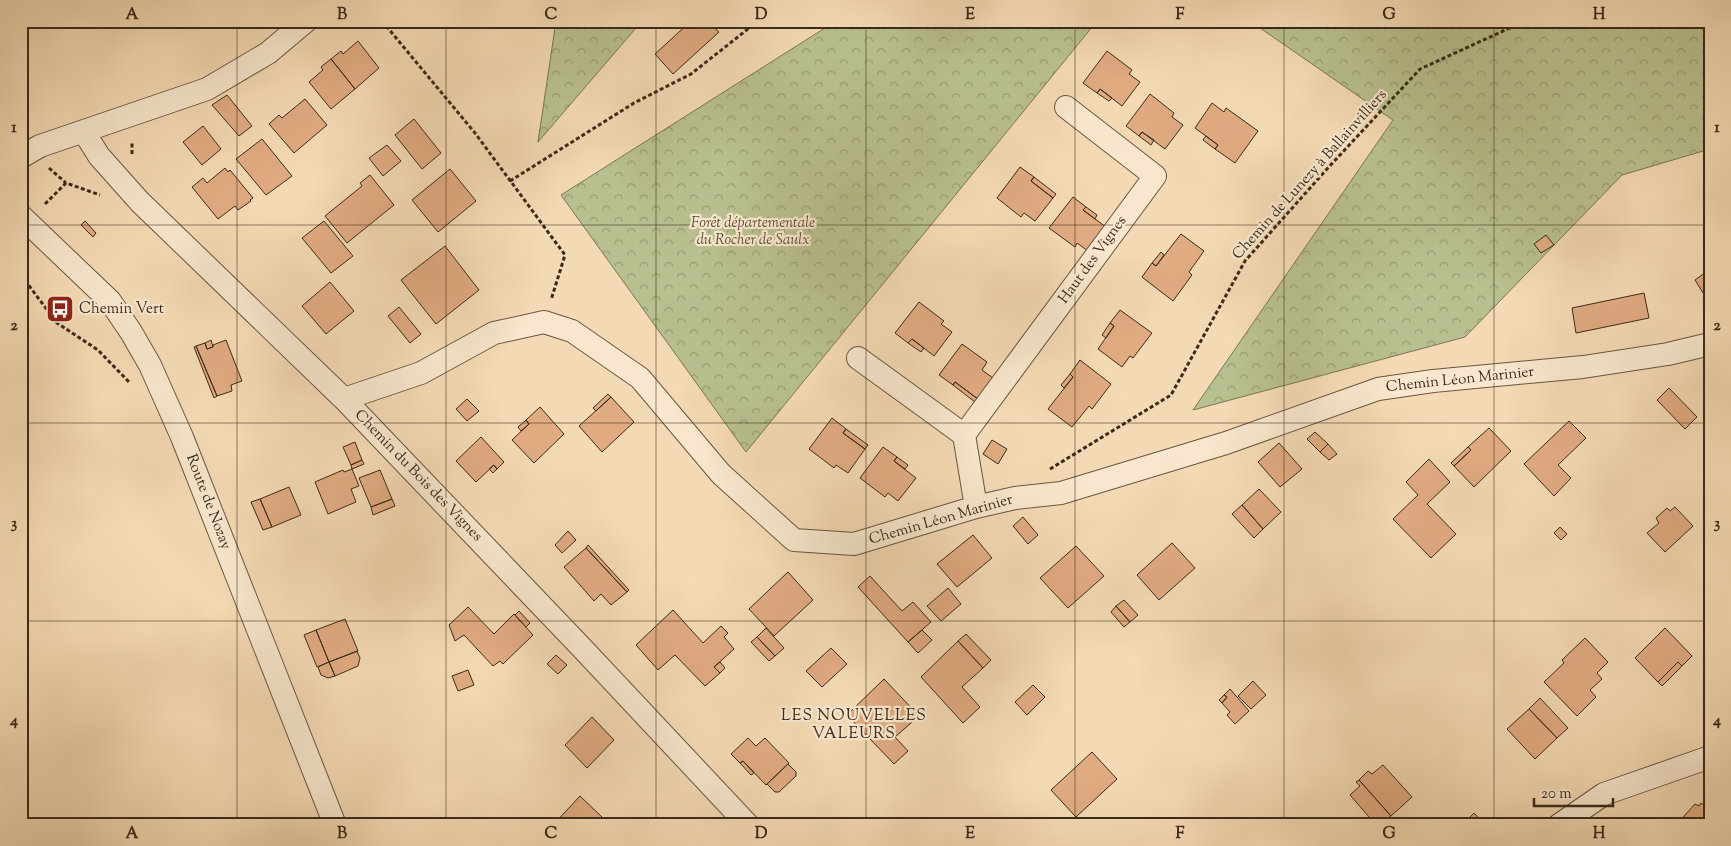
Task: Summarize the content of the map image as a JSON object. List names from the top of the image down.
{
  "streets": {
    "street": [
      "Haut des Vignes",
      "Chemin Léon Marinier",
      "Chemin du Bois des Vignes",
      "Route de Nozay"
    ],
    "path": ["Chemin de Lunezy à Ballainvilliers"]
  },
  "crossings": [
    ["Chemin de Lunezy à Ballainvilliers", "Chemin Léon Marinier"],
    ["Chemin Léon Marinier", "Chemin du Bois des Vignes"]
  ],
  "districts": ["LES NOUVELLES VALEURS"],
  "parks": ["Forêt départementale du Rocher de Saulx"],
  "places": {
    "bus stop": ["Chemin Vert"]
  },
  "scale_bar": "20 m",
  "grid": {
    "columns": [
      "A",
      "B",
      "C",
      "D",
      "E",
      "F",
      "G",
      "H"
    ],
    "rows": [
      "1",
      "2",
      "3",
      "4"
    ]
  }
}
